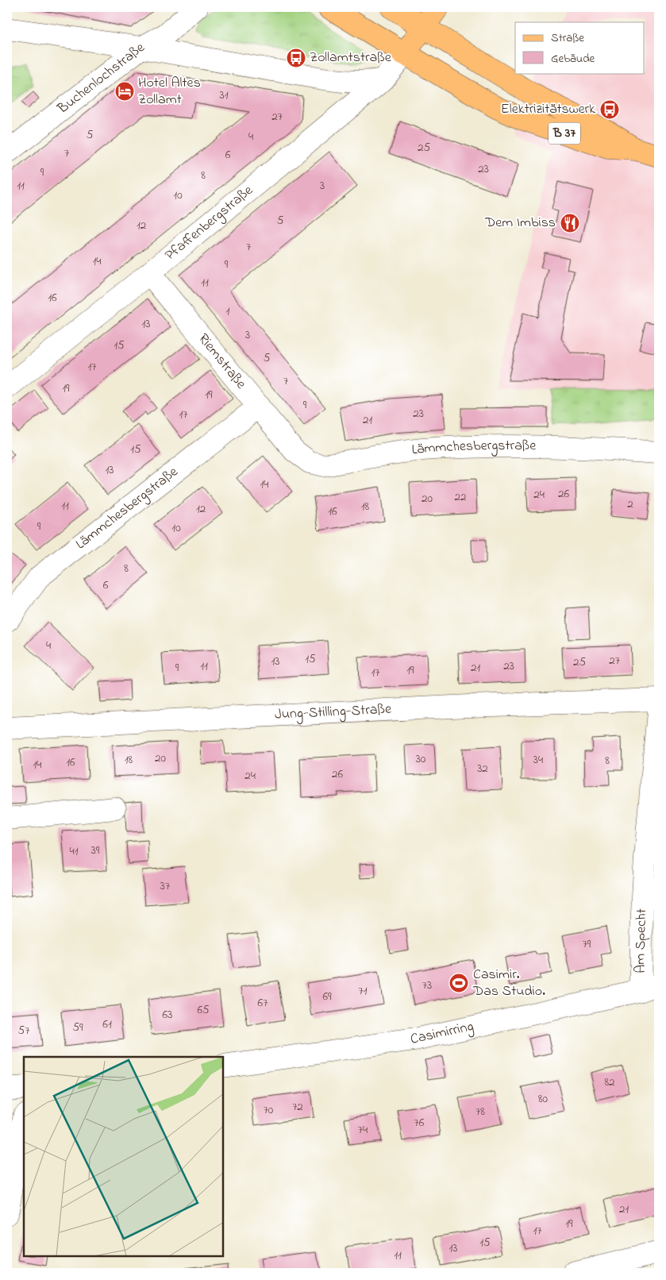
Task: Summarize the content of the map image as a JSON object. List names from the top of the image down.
{
  "streets": {
    "main road": ["B 37"],
    "street": [
      "Buchenlochstraße",
      "Pfaffenbergstraße",
      "Riemstraße",
      "Lämmchesbergstraße",
      "Jung-Stilling-Straße",
      "Am Specht",
      "Casimirring"
    ]
  },
  "crossings": [
    ["B 37", "Pfaffenbergstraße"],
    ["Pfaffenbergstraße", "Riemstraße"],
    ["Riemstraße", "Lämmchesbergstraße"],
    ["Jung-Stilling-Straße", "Am Specht"],
    ["Am Specht", "Casimirring"]
  ],
  "places": {
    "bus stop": ["Zollamtstraße", "Elektrizitätswerk"],
    "hotel": ["Hotel Altes Zollamt"],
    "restaurant": ["Dem Imbiss"],
    "sports": ["Casimir. Das Studio."]
  },
  "house_numbers": [
    "31",
    "27",
    "5",
    "4",
    "25",
    "7",
    "6",
    "23",
    "9",
    "8",
    "11",
    "3",
    "10",
    "5",
    "12",
    "7",
    "14",
    "9",
    "11",
    "16",
    "1",
    "13",
    "3",
    "15",
    "5",
    "17",
    "7",
    "19",
    "19",
    "9",
    "23",
    "17",
    "21",
    "15",
    "13",
    "14",
    "26",
    "24",
    "22",
    "20",
    "2",
    "11",
    "18",
    "12",
    "16",
    "9",
    "10",
    "8",
    "6",
    "4",
    "15",
    "27",
    "13",
    "25",
    "11",
    "23",
    "9",
    "21",
    "19",
    "17",
    "20",
    "30",
    "18",
    "34",
    "8",
    "16",
    "14",
    "32",
    "26",
    "24",
    "39",
    "41",
    "37",
    "79",
    "73",
    "71",
    "69",
    "67",
    "65",
    "63",
    "61",
    "59",
    "57",
    "82",
    "80",
    "72",
    "70",
    "78",
    "76",
    "74",
    "21",
    "19",
    "17",
    "15",
    "13",
    "11"
  ],
  "legend": ["Straße", "Gebäude"]
}
